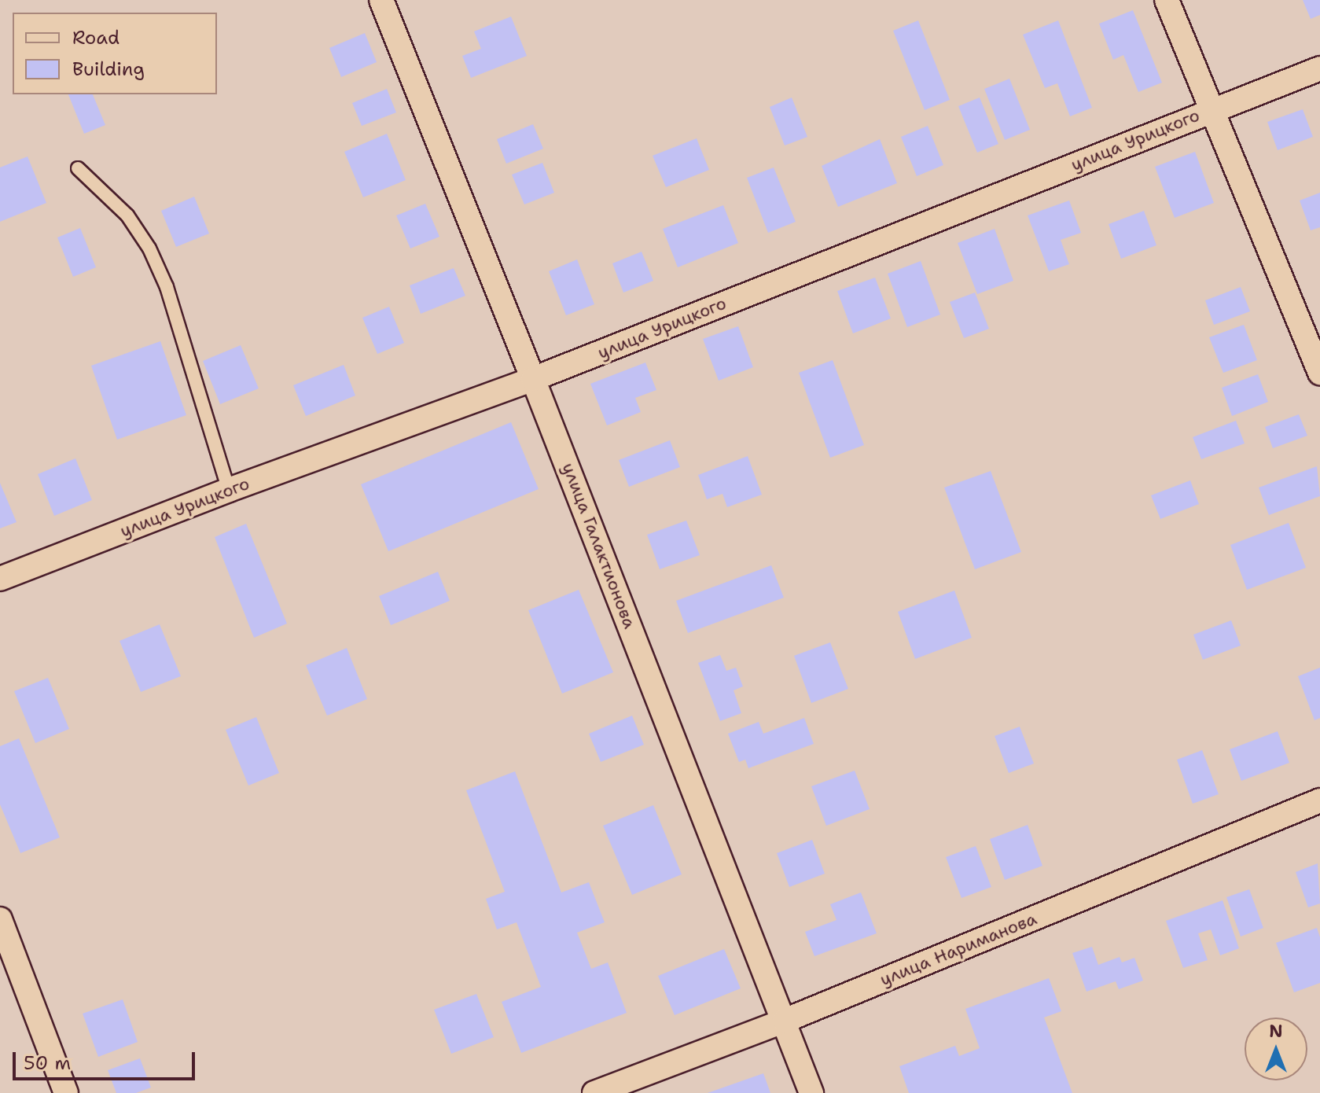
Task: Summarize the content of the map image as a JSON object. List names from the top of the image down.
{
  "streets": {
    "street": ["улица Урицкого", "улица Галактионова", "улица Нариманова"]
  },
  "crossings": [
    ["улица Урицкого", "улица Галактионова"],
    ["улица Галактионова", "улица Нариманова"]
  ],
  "legend": ["Road", "Building"],
  "scale_bar": "50 m",
  "north": "top"
}
